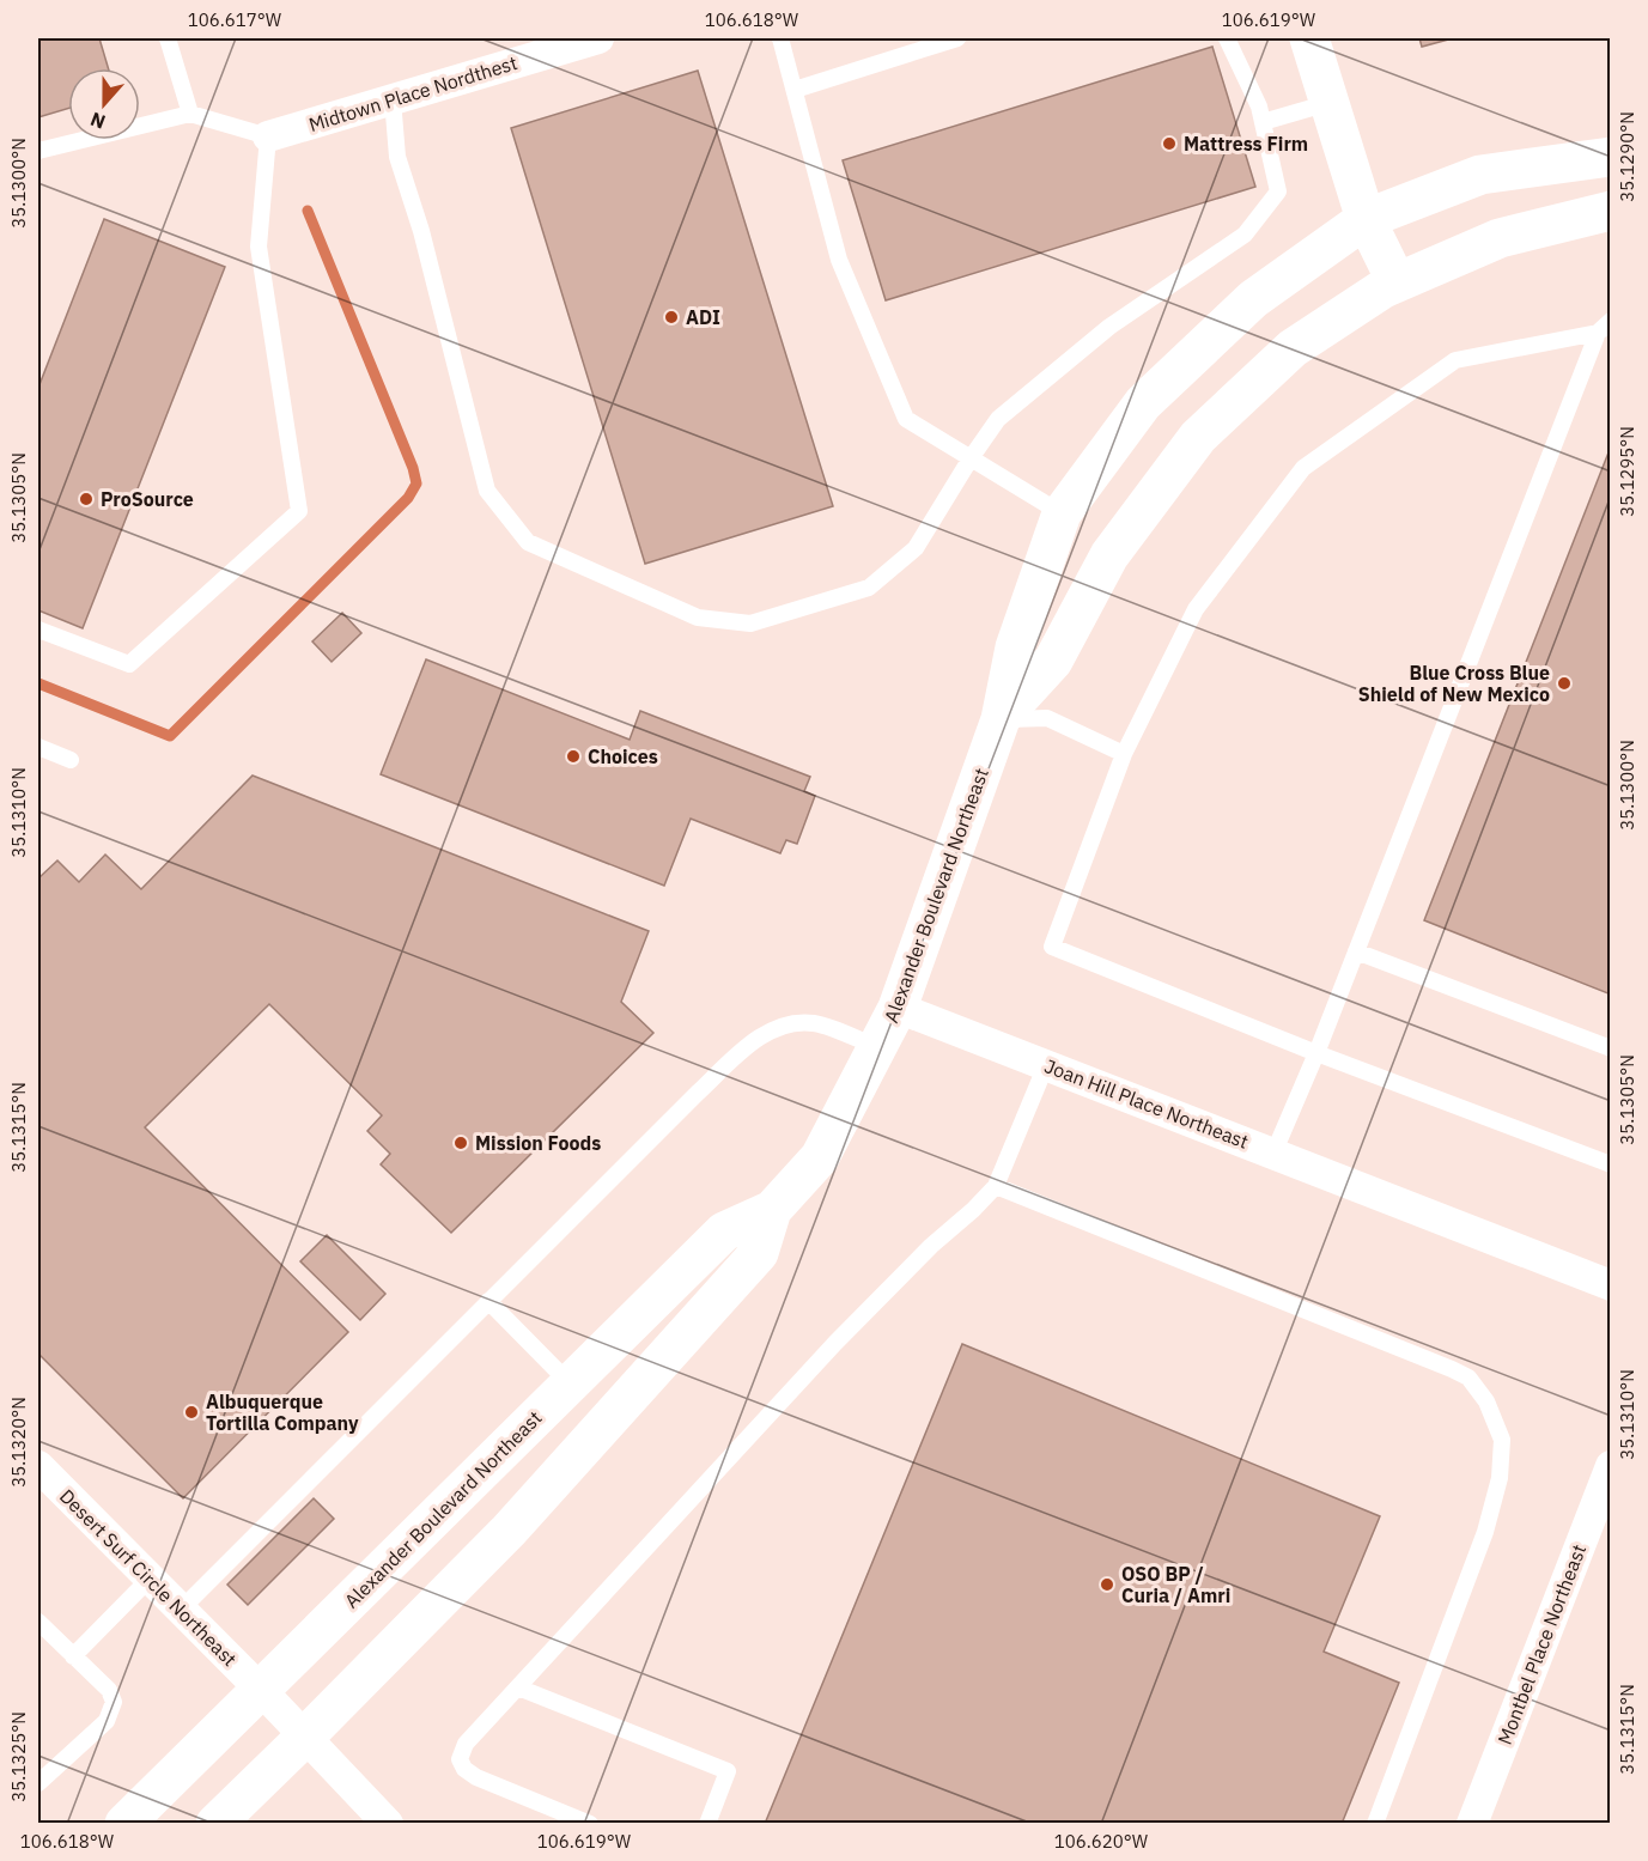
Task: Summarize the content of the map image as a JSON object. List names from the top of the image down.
{
  "streets": {
    "street": [
      "Midtown Place Nordthest",
      "Alexander Boulevard Northeast",
      "Joan Hill Place Northeast",
      "Desert Surf Circle Northeast",
      "Montbel Place Northeast"
    ]
  },
  "crossings": [
    ["Alexander Boulevard Northeast", "Joan Hill Place Northeast"],
    ["Alexander Boulevard Northeast", "Desert Surf Circle Northeast"]
  ],
  "places": [
    "Mattress Firm",
    "ADI",
    "ProSource",
    "Blue Cross Blue Shield of New Mexico",
    "Choices",
    "Mission Foods",
    "Albuquerque Tortilla Company",
    "OSO BP / Curia / Amri"
  ],
  "north": "bottom",
  "coordinates": [
    "106.617°W",
    "106.618°W",
    "106.619°W",
    "35.1290°N",
    "35.1300°N",
    "35.1295°N",
    "35.1305°N",
    "35.1310°N",
    "35.1315°N",
    "35.1320°N",
    "35.1325°N",
    "106.620°W"
  ]
}
